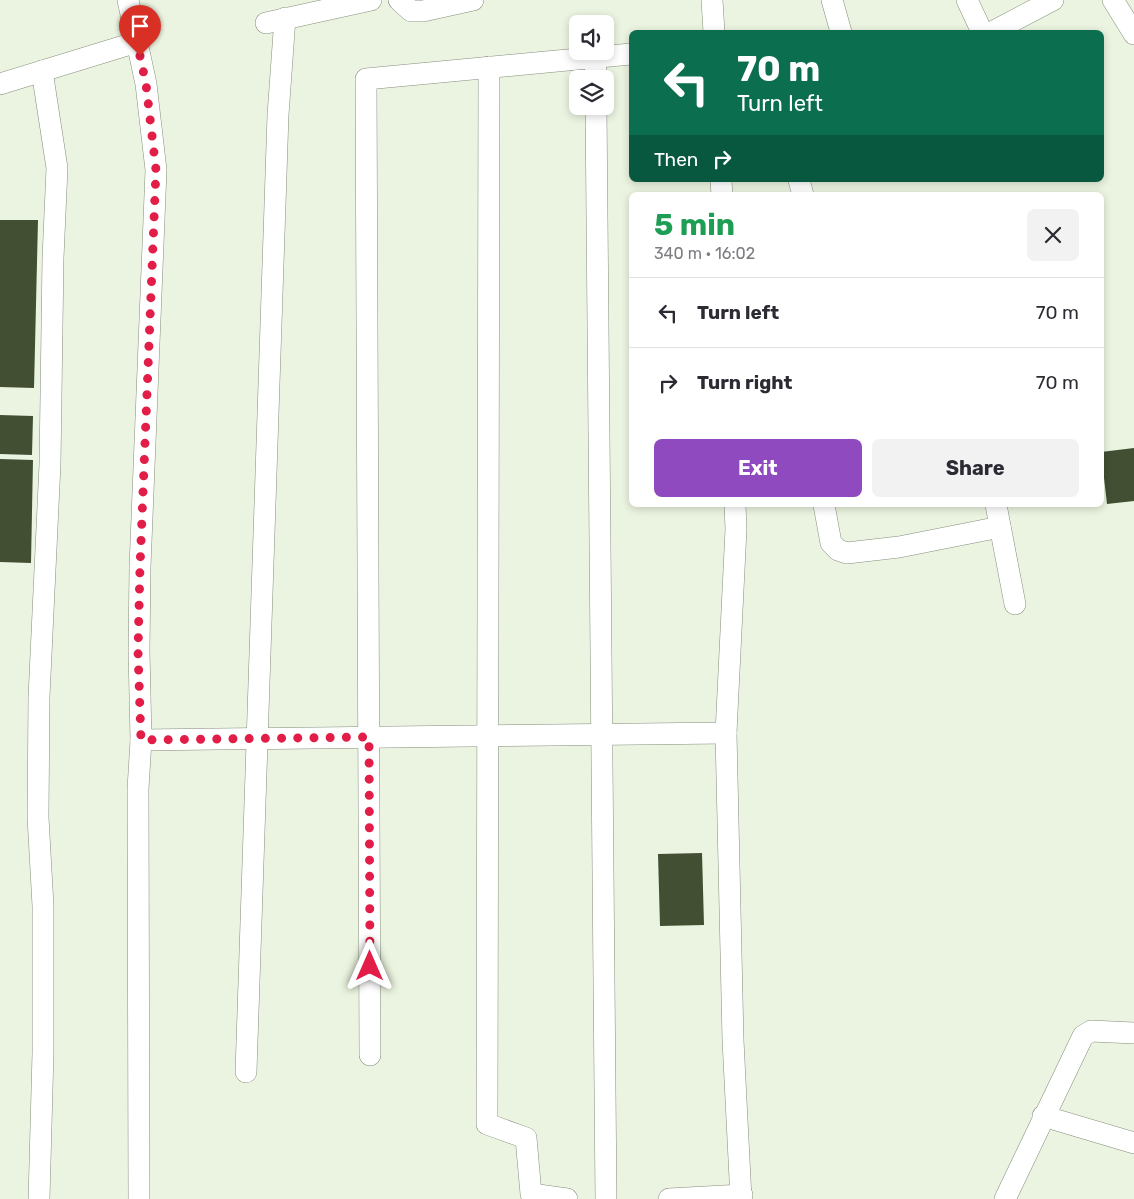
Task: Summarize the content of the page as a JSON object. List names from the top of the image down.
{
  "page": {
    "turn": ["70 m", "Turn left"],
    "then": "Then",
    "heading": ["5 min", "340 m · 16:02"],
    "list": [
      {
        "name": "Turn left",
        "value": "70 m"
      },
      {
        "name": "Turn right",
        "value": "70 m"
      }
    ],
    "buttons": ["Exit", "Share"]
  }
}
